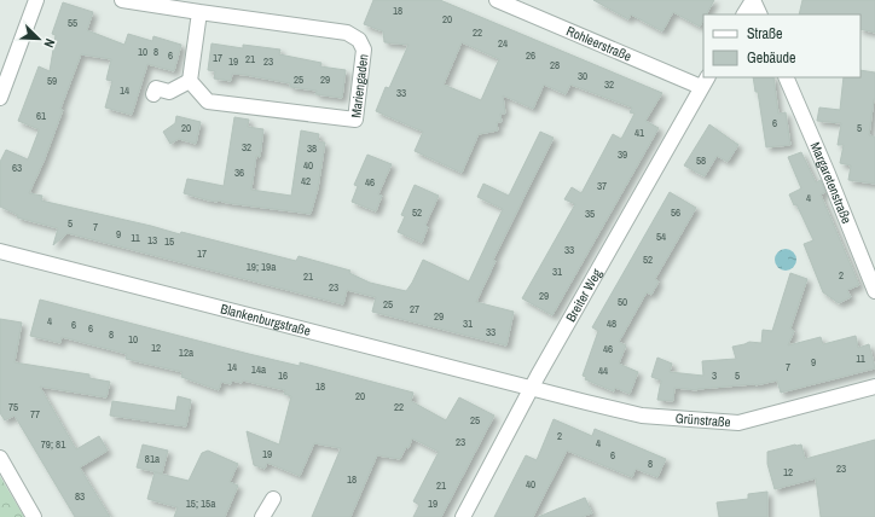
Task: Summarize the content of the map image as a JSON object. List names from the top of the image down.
{
  "streets": {
    "street": [
      "Rohleerstraße",
      "Mariengaden",
      "Margaretenstraße",
      "Breiter Weg",
      "Blankenburgstraße",
      "Grünstraße"
    ]
  },
  "crossings": [
    ["Rohleerstraße", "Breiter Weg"],
    ["Breiter Weg", "Blankenburgstraße"],
    ["Breiter Weg", "Grünstraße"],
    ["Blankenburgstraße", "Grünstraße"]
  ],
  "house_numbers": [
    "18",
    "20",
    "55",
    "22",
    "24",
    "10",
    "8",
    "6",
    "26",
    "17",
    "21",
    "19",
    "23",
    "28",
    "30",
    "25",
    "29",
    "59",
    "32",
    "14",
    "33",
    "61",
    "6",
    "20",
    "5",
    "41",
    "32",
    "38",
    "39",
    "58",
    "40",
    "63",
    "36",
    "42",
    "46",
    "37",
    "4",
    "52",
    "56",
    "35",
    "5",
    "7",
    "9",
    "54",
    "11",
    "13",
    "15",
    "33",
    "17",
    "52",
    "19; 19a",
    "31",
    "2",
    "21",
    "23",
    "29",
    "50",
    "25",
    "27",
    "29",
    "4",
    "31",
    "48",
    "6",
    "6",
    "33",
    "8",
    "10",
    "12",
    "46",
    "12a",
    "11",
    "9",
    "14",
    "7",
    "14a",
    "44",
    "16",
    "3",
    "5",
    "18",
    "20",
    "75",
    "22",
    "77",
    "25",
    "2",
    "23",
    "4",
    "79; 81",
    "19",
    "6",
    "81a",
    "8",
    "23",
    "12",
    "18",
    "40",
    "21",
    "83",
    "15; 15a",
    "19"
  ],
  "legend": ["Straße", "Gebäude"],
  "north": "bottom right"
}
